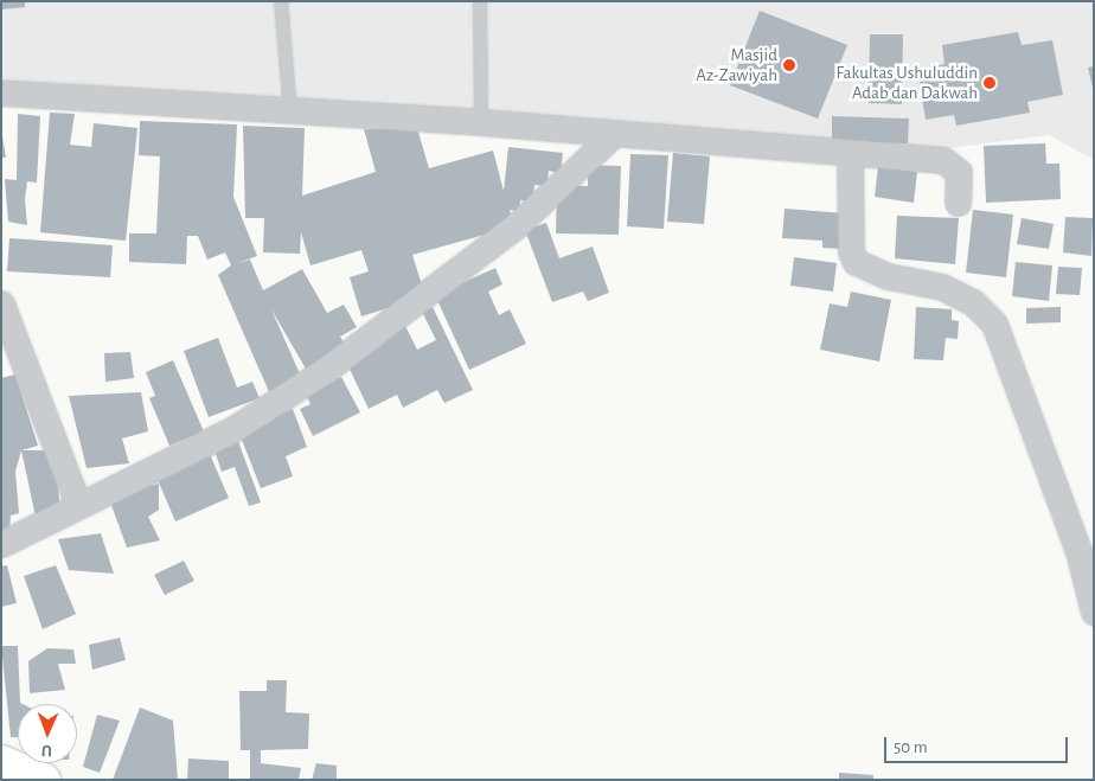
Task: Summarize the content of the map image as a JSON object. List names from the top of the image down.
{
  "places": ["Masjid Az-Zawiyah", "Fakultas Ushuluddin Adab dan Dakwah"],
  "scale_bar": "50 m",
  "north": "bottom"
}
